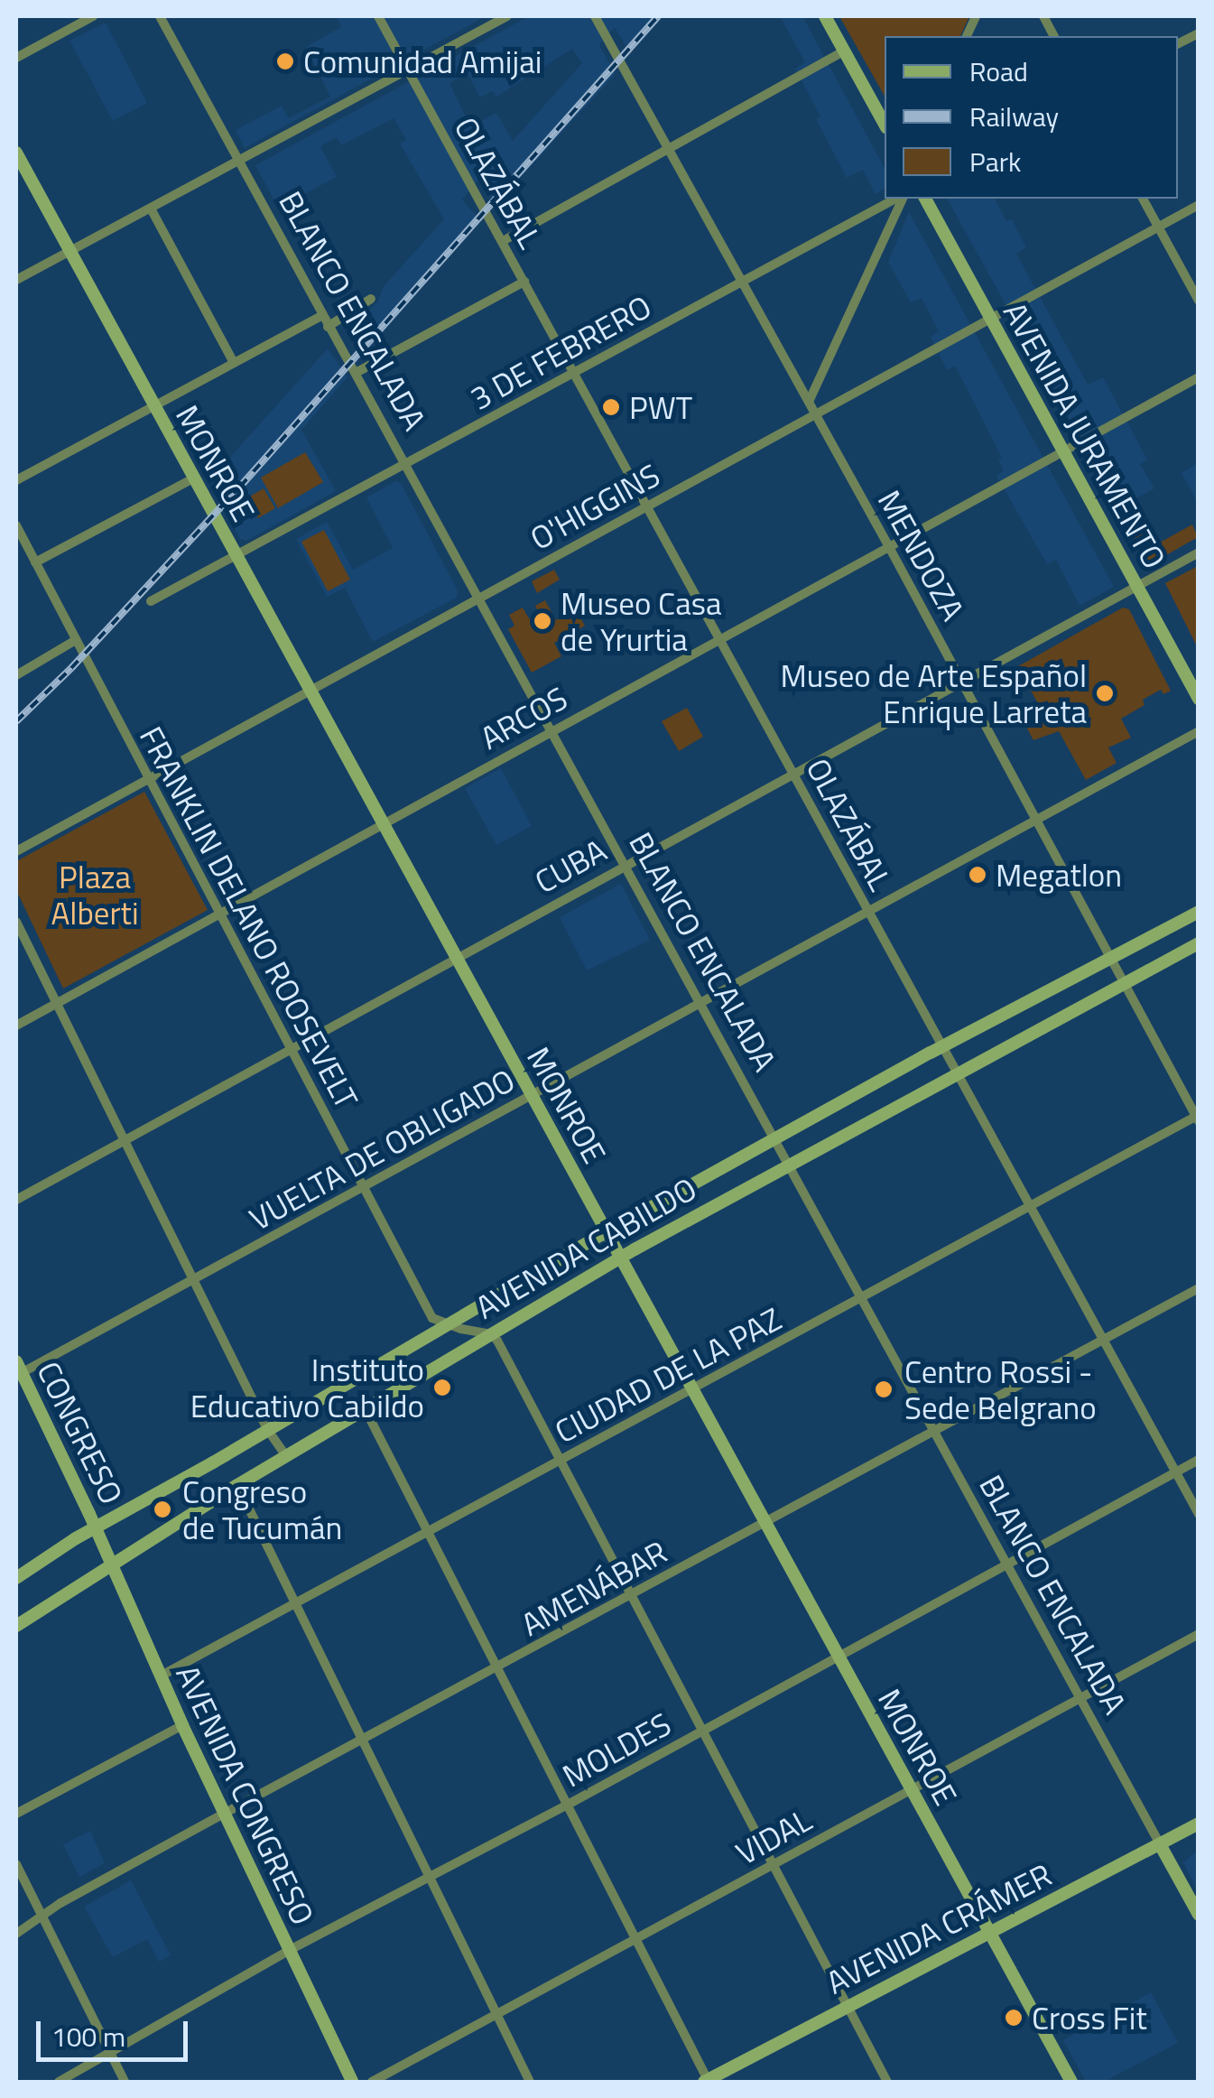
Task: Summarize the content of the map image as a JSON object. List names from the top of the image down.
{
  "streets": {
    "main road": [
      "BLANCO ENCALADA",
      "AVENIDA JURAMENTO",
      "MONROE",
      "AVENIDA CABILDO",
      "CONGRESO",
      "AVENIDA CONGRESO",
      "AVENIDA CRÁMER"
    ],
    "street": [
      "OLAZÁBAL",
      "3 DE FEBRERO",
      "O'HIGGINS",
      "MENDOZA",
      "ARCOS",
      "CUBA",
      "FRANKLIN DELANO ROOSEVELT",
      "VUELTA DE OBLIGADO",
      "CIUDAD DE LA PAZ",
      "AMENÁBAR",
      "MOLDES",
      "VIDAL"
    ]
  },
  "crossings": [
    ["OLAZÁBAL", "3 DE FEBRERO"],
    ["OLAZÁBAL", "O'HIGGINS"],
    ["OLAZÁBAL", "ARCOS"],
    ["OLAZÁBAL", "CUBA"],
    ["OLAZÁBAL", "VUELTA DE OBLIGADO"],
    ["OLAZÁBAL", "AVENIDA CABILDO"],
    ["OLAZÁBAL", "CIUDAD DE LA PAZ"],
    ["OLAZÁBAL", "AMENÁBAR"],
    ["OLAZÁBAL", "MOLDES"],
    ["BLANCO ENCALADA", "3 DE FEBRERO"],
    ["BLANCO ENCALADA", "O'HIGGINS"],
    ["BLANCO ENCALADA", "ARCOS"],
    ["BLANCO ENCALADA", "CUBA"],
    ["BLANCO ENCALADA", "VUELTA DE OBLIGADO"],
    ["BLANCO ENCALADA", "AVENIDA CABILDO"],
    ["BLANCO ENCALADA", "CIUDAD DE LA PAZ"],
    ["BLANCO ENCALADA", "AMENÁBAR"],
    ["BLANCO ENCALADA", "MOLDES"],
    ["BLANCO ENCALADA", "VIDAL"],
    ["BLANCO ENCALADA", "AVENIDA CRÁMER"],
    ["3 DE FEBRERO", "MONROE"],
    ["3 DE FEBRERO", "MENDOZA"],
    ["AVENIDA JURAMENTO", "O'HIGGINS"],
    ["AVENIDA JURAMENTO", "ARCOS"],
    ["AVENIDA JURAMENTO", "CUBA"],
    ["MONROE", "O'HIGGINS"],
    ["MONROE", "ARCOS"],
    ["MONROE", "CUBA"],
    ["MONROE", "VUELTA DE OBLIGADO"],
    ["MONROE", "AVENIDA CABILDO"],
    ["MONROE", "CIUDAD DE LA PAZ"],
    ["MONROE", "AMENÁBAR"],
    ["MONROE", "MOLDES"],
    ["MONROE", "VIDAL"],
    ["MONROE", "AVENIDA CRÁMER"],
    ["O'HIGGINS", "MENDOZA"],
    ["O'HIGGINS", "FRANKLIN DELANO ROOSEVELT"],
    ["MENDOZA", "ARCOS"],
    ["MENDOZA", "CUBA"],
    ["MENDOZA", "VUELTA DE OBLIGADO"],
    ["MENDOZA", "AVENIDA CABILDO"],
    ["MENDOZA", "CIUDAD DE LA PAZ"],
    ["ARCOS", "FRANKLIN DELANO ROOSEVELT"],
    ["CUBA", "FRANKLIN DELANO ROOSEVELT"],
    ["FRANKLIN DELANO ROOSEVELT", "VUELTA DE OBLIGADO"],
    ["FRANKLIN DELANO ROOSEVELT", "AVENIDA CABILDO"],
    ["VUELTA DE OBLIGADO", "CONGRESO"],
    ["AVENIDA CABILDO", "CONGRESO"],
    ["AVENIDA CABILDO", "AVENIDA CONGRESO"],
    ["CIUDAD DE LA PAZ", "AVENIDA CONGRESO"],
    ["CONGRESO", "AVENIDA CONGRESO"],
    ["AMENÁBAR", "AVENIDA CONGRESO"],
    ["MOLDES", "AVENIDA CONGRESO"]
  ],
  "parks": ["Plaza Alberti"],
  "places": [
    "Comunidad Amijai",
    "PWT",
    "Museo Casa de Yrurtia",
    "Museo de Arte Español Enrique Larreta",
    "Megatlon",
    "Instituto Educativo Cabildo",
    "Centro Rossi - Sede Belgrano",
    "Congreso de Tucumán",
    "Cross Fit"
  ],
  "legend": ["Road", "Railway", "Park"],
  "scale_bar": "100 m"
}
